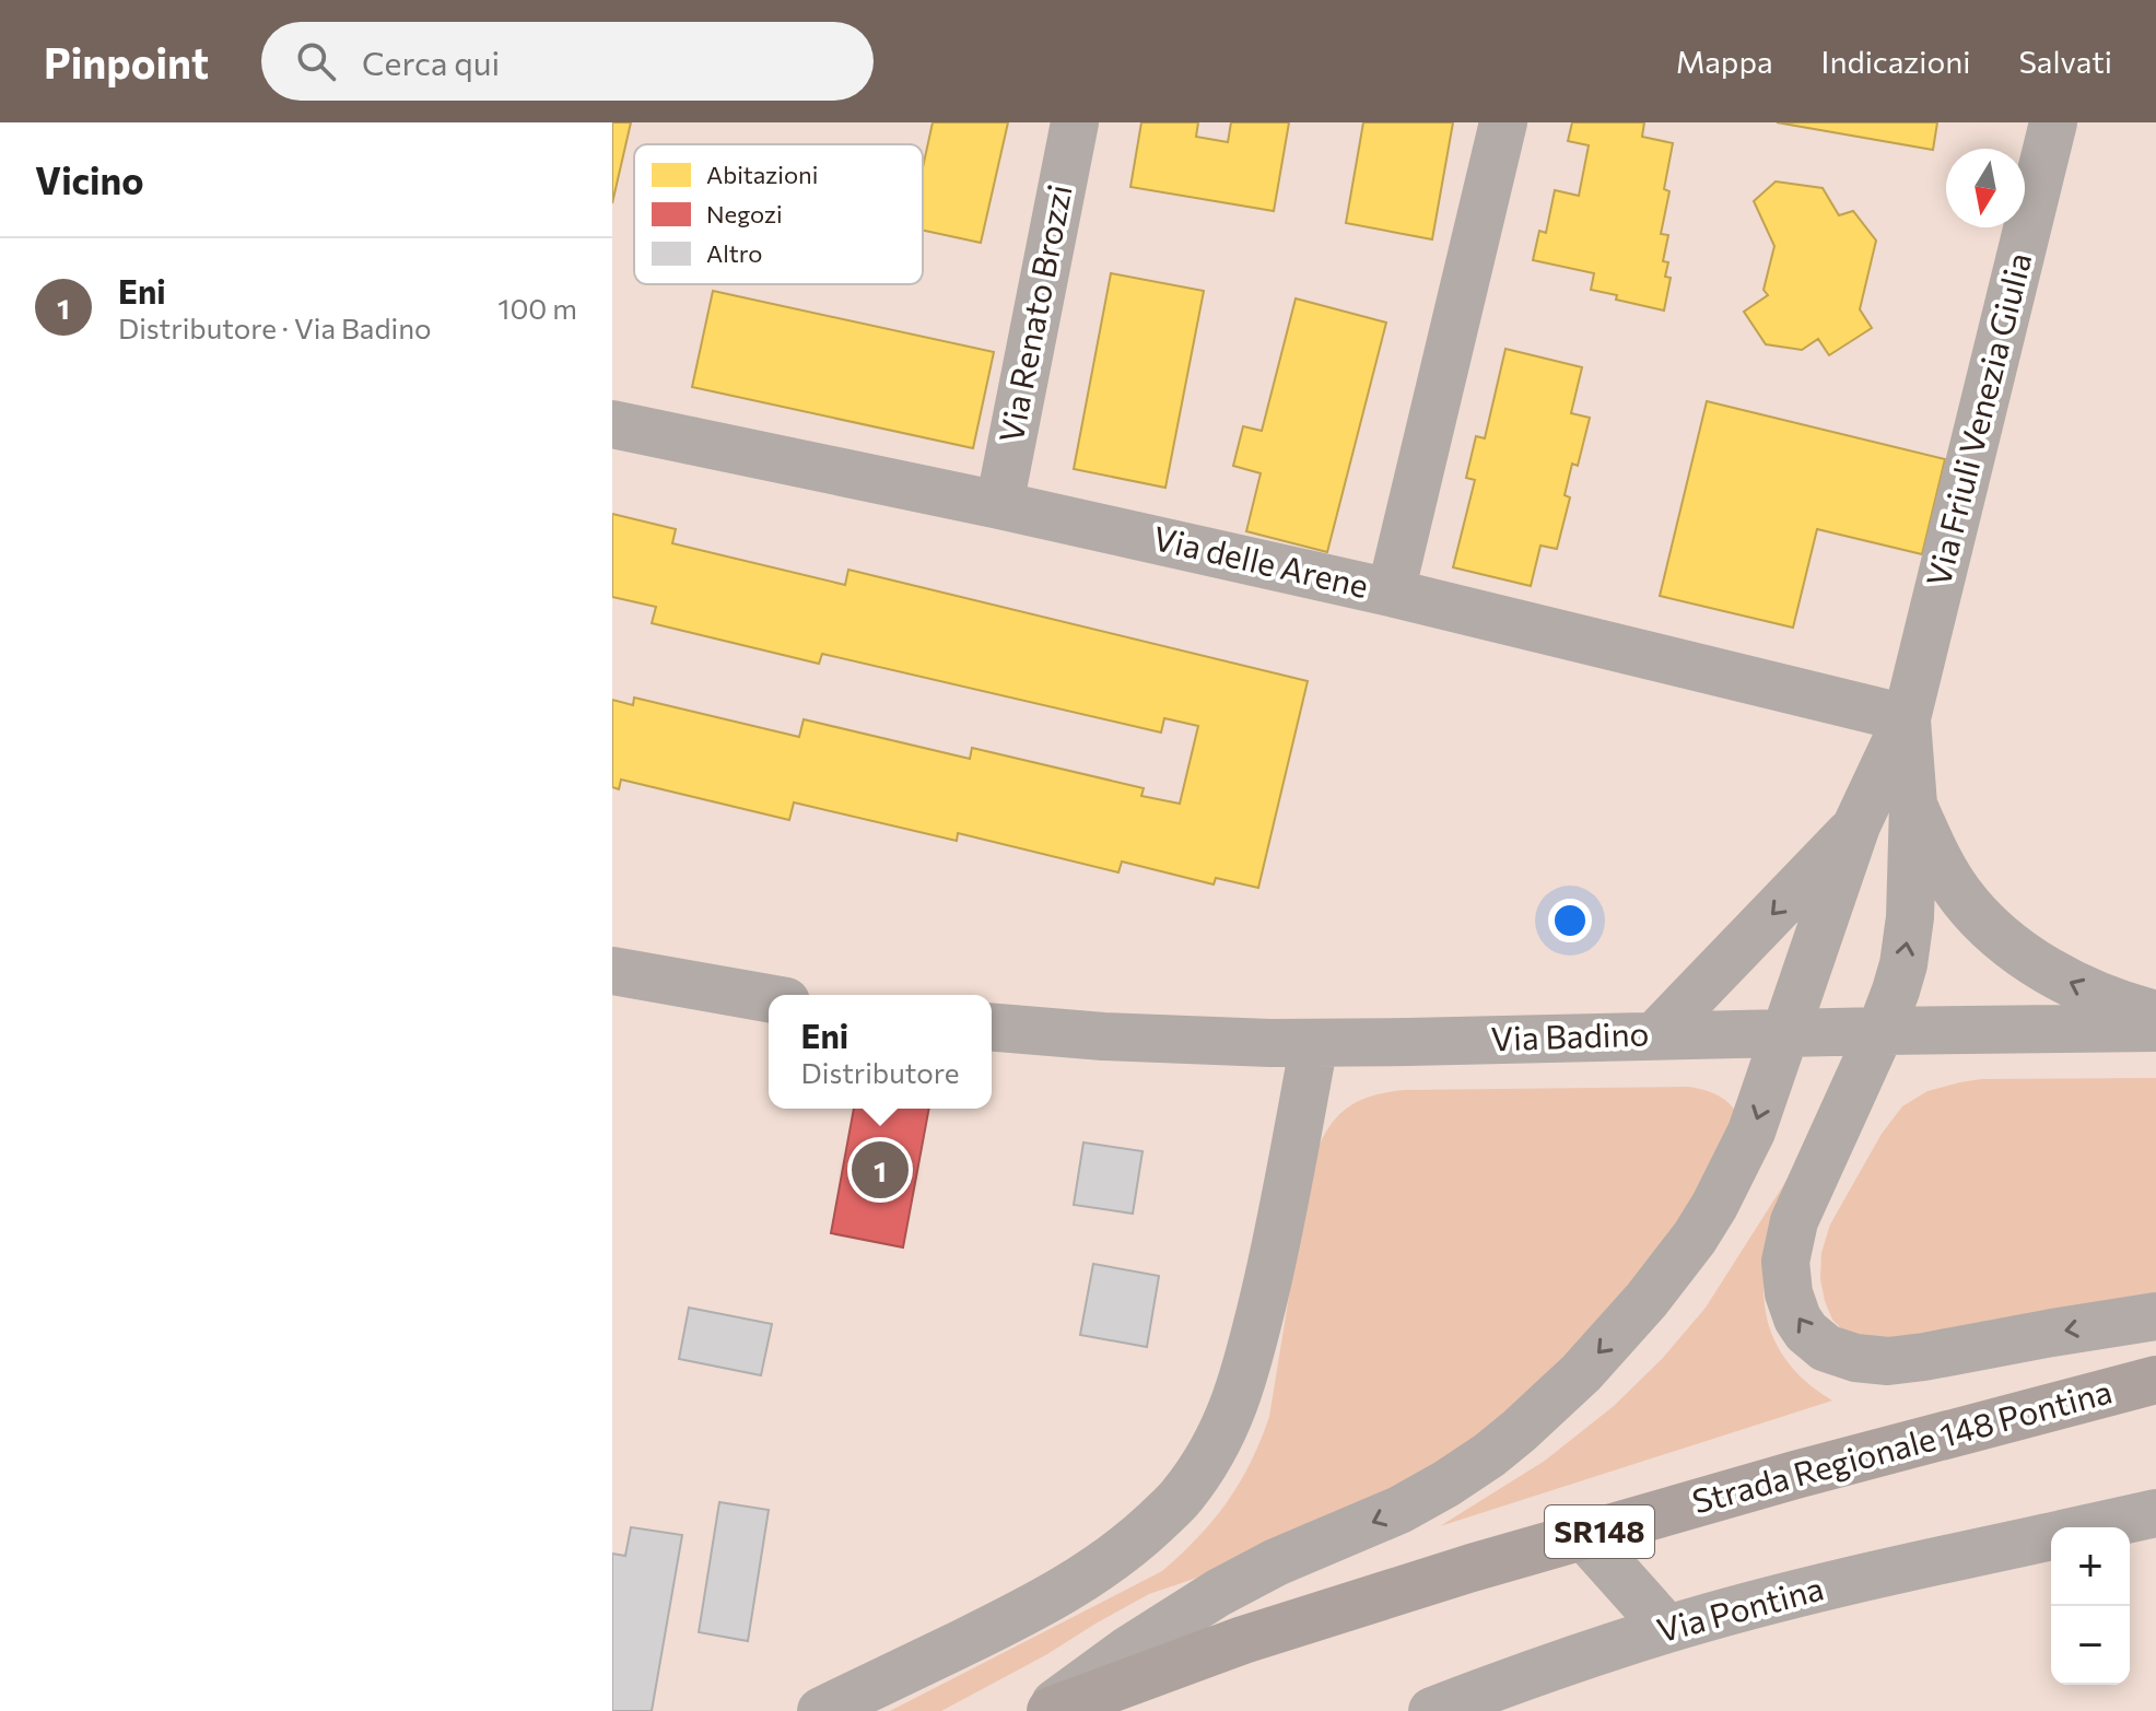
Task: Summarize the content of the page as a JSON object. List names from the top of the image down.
{
  "streets": {
    "main road": ["Strada Regionale 148 Pontina", "SR148"],
    "street": [
      "Via Renato Brozzi",
      "Via Friuli Venezia Giulia",
      "Via delle Arene",
      "Via Badino",
      "Via Pontina"
    ]
  },
  "crossings": [
    ["Via Renato Brozzi", "Via delle Arene"],
    ["Via Friuli Venezia Giulia", "Via delle Arene"]
  ],
  "legend": ["Abitazioni", "Negozi", "Altro"],
  "north": "bottom",
  "page": {
    "header": "Pinpoint",
    "search": "Cerca qui",
    "nav": ["Mappa", "Indicazioni", "Salvati"],
    "heading": "Vicino",
    "list": [
      {
        "mark": "1",
        "name": "Eni",
        "note": "Distributore · Via Badino",
        "value": "100 m"
      }
    ],
    "popup": ["Eni", "Distributore"],
    "pins": "1",
    "map_buttons": ["+", "−"]
  }
}
